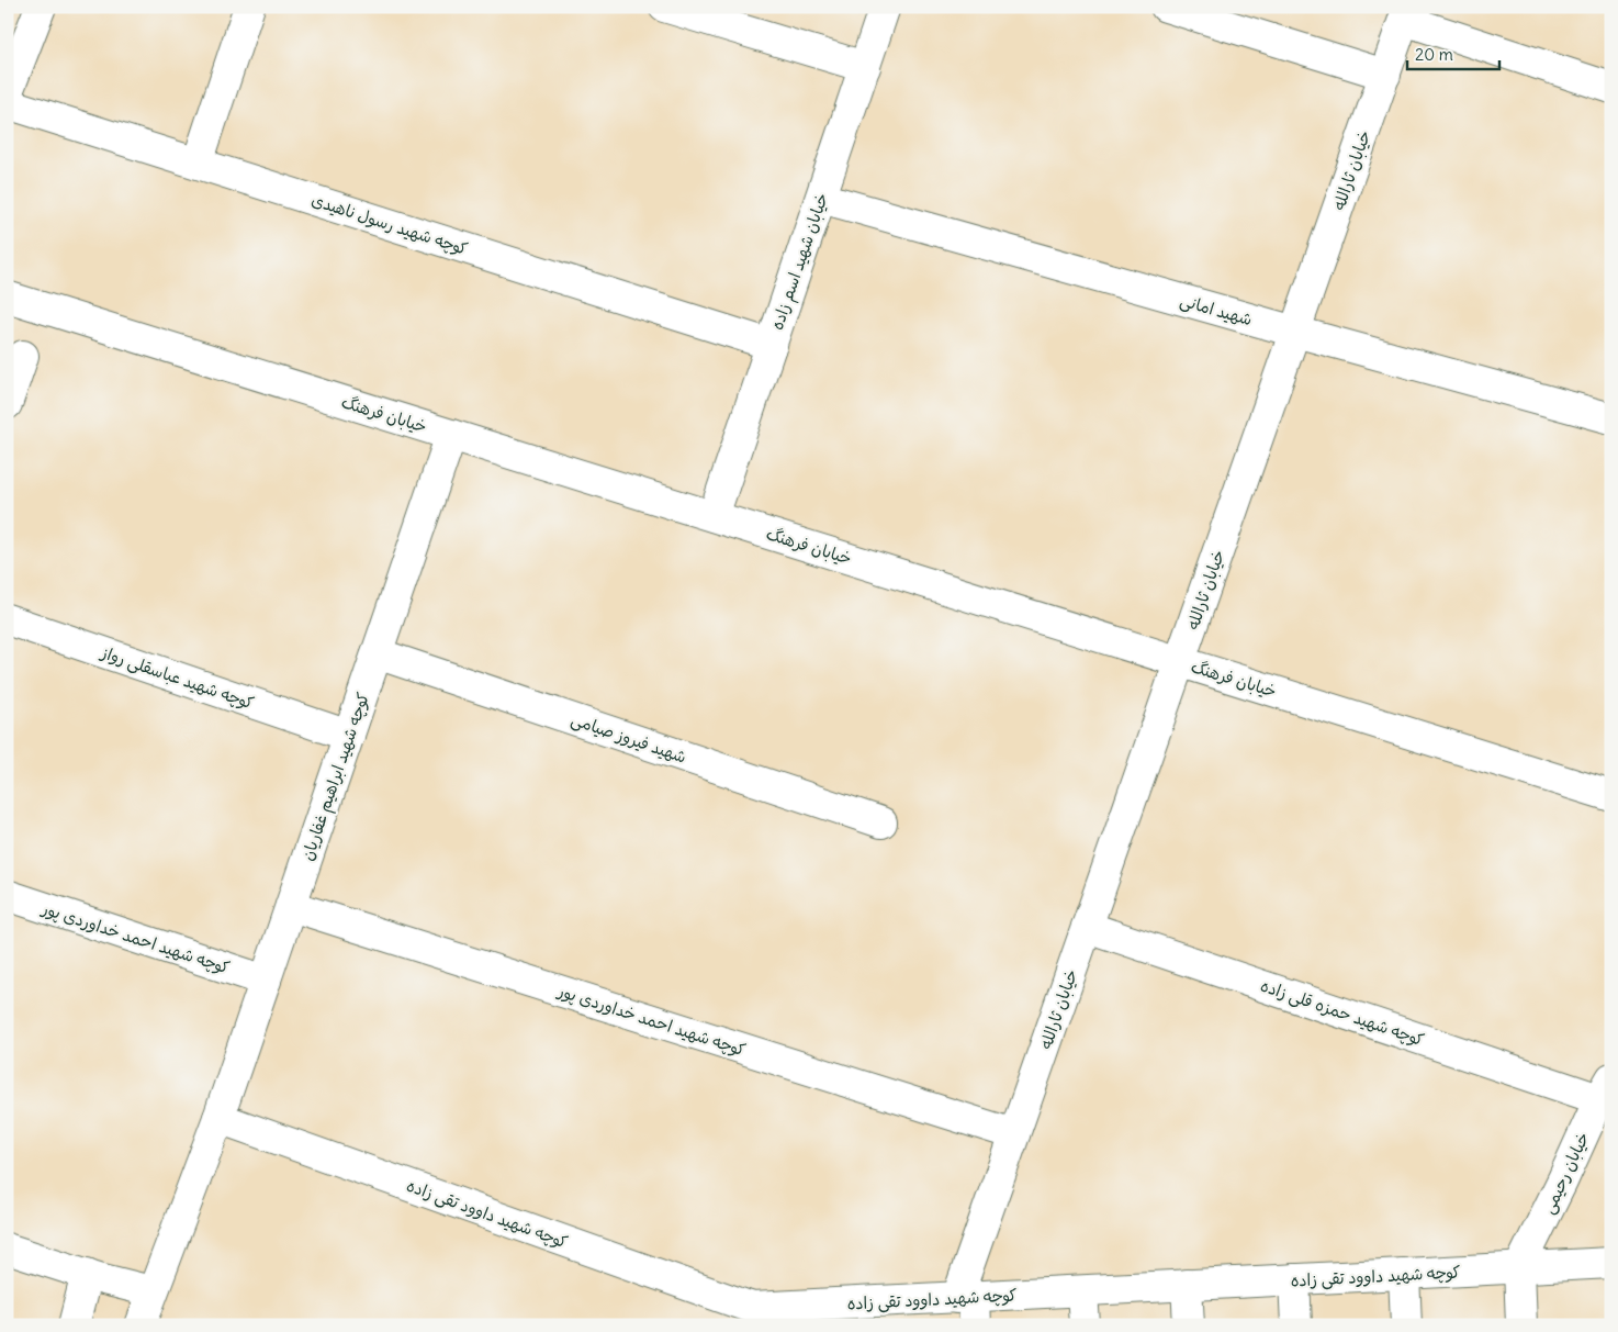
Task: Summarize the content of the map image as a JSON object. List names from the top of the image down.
{
  "streets": {
    "street": [
      "خیابان ثارالله",
      "کوچه شهید رسول ناهیدی",
      "خیابان شهید اسم زاده",
      "شهید امانی",
      "خیابان فرهنگ",
      "کوچه شهید عباسقلی رواز",
      "شهید فیروز صیامی",
      "کوچه شهید ابراهیم غفاریان",
      "کوچه شهید احمد خداوردی پور",
      "کوچه شهید حمزه قلی زاده",
      "خیابان رحیمی",
      "کوچه شهید داوود تقی زاده"
    ]
  },
  "crossings": [
    ["خیابان ثارالله", "شهید امانی"],
    ["خیابان ثارالله", "خیابان فرهنگ"],
    ["خیابان ثارالله", "کوچه شهید احمد خداوردی پور"],
    ["خیابان ثارالله", "کوچه شهید حمزه قلی زاده"],
    ["خیابان ثارالله", "کوچه شهید داوود تقی زاده"],
    ["کوچه شهید رسول ناهیدی", "خیابان شهید اسم زاده"],
    ["خیابان شهید اسم زاده", "شهید امانی"],
    ["خیابان شهید اسم زاده", "خیابان فرهنگ"],
    ["خیابان فرهنگ", "کوچه شهید ابراهیم غفاریان"],
    ["کوچه شهید عباسقلی رواز", "کوچه شهید ابراهیم غفاریان"],
    ["شهید فیروز صیامی", "کوچه شهید ابراهیم غفاریان"],
    ["کوچه شهید ابراهیم غفاریان", "کوچه شهید احمد خداوردی پور"],
    ["کوچه شهید ابراهیم غفاریان", "کوچه شهید داوود تقی زاده"],
    ["کوچه شهید حمزه قلی زاده", "خیابان رحیمی"],
    ["خیابان رحیمی", "کوچه شهید داوود تقی زاده"]
  ],
  "scale_bar": "20 m"
}
